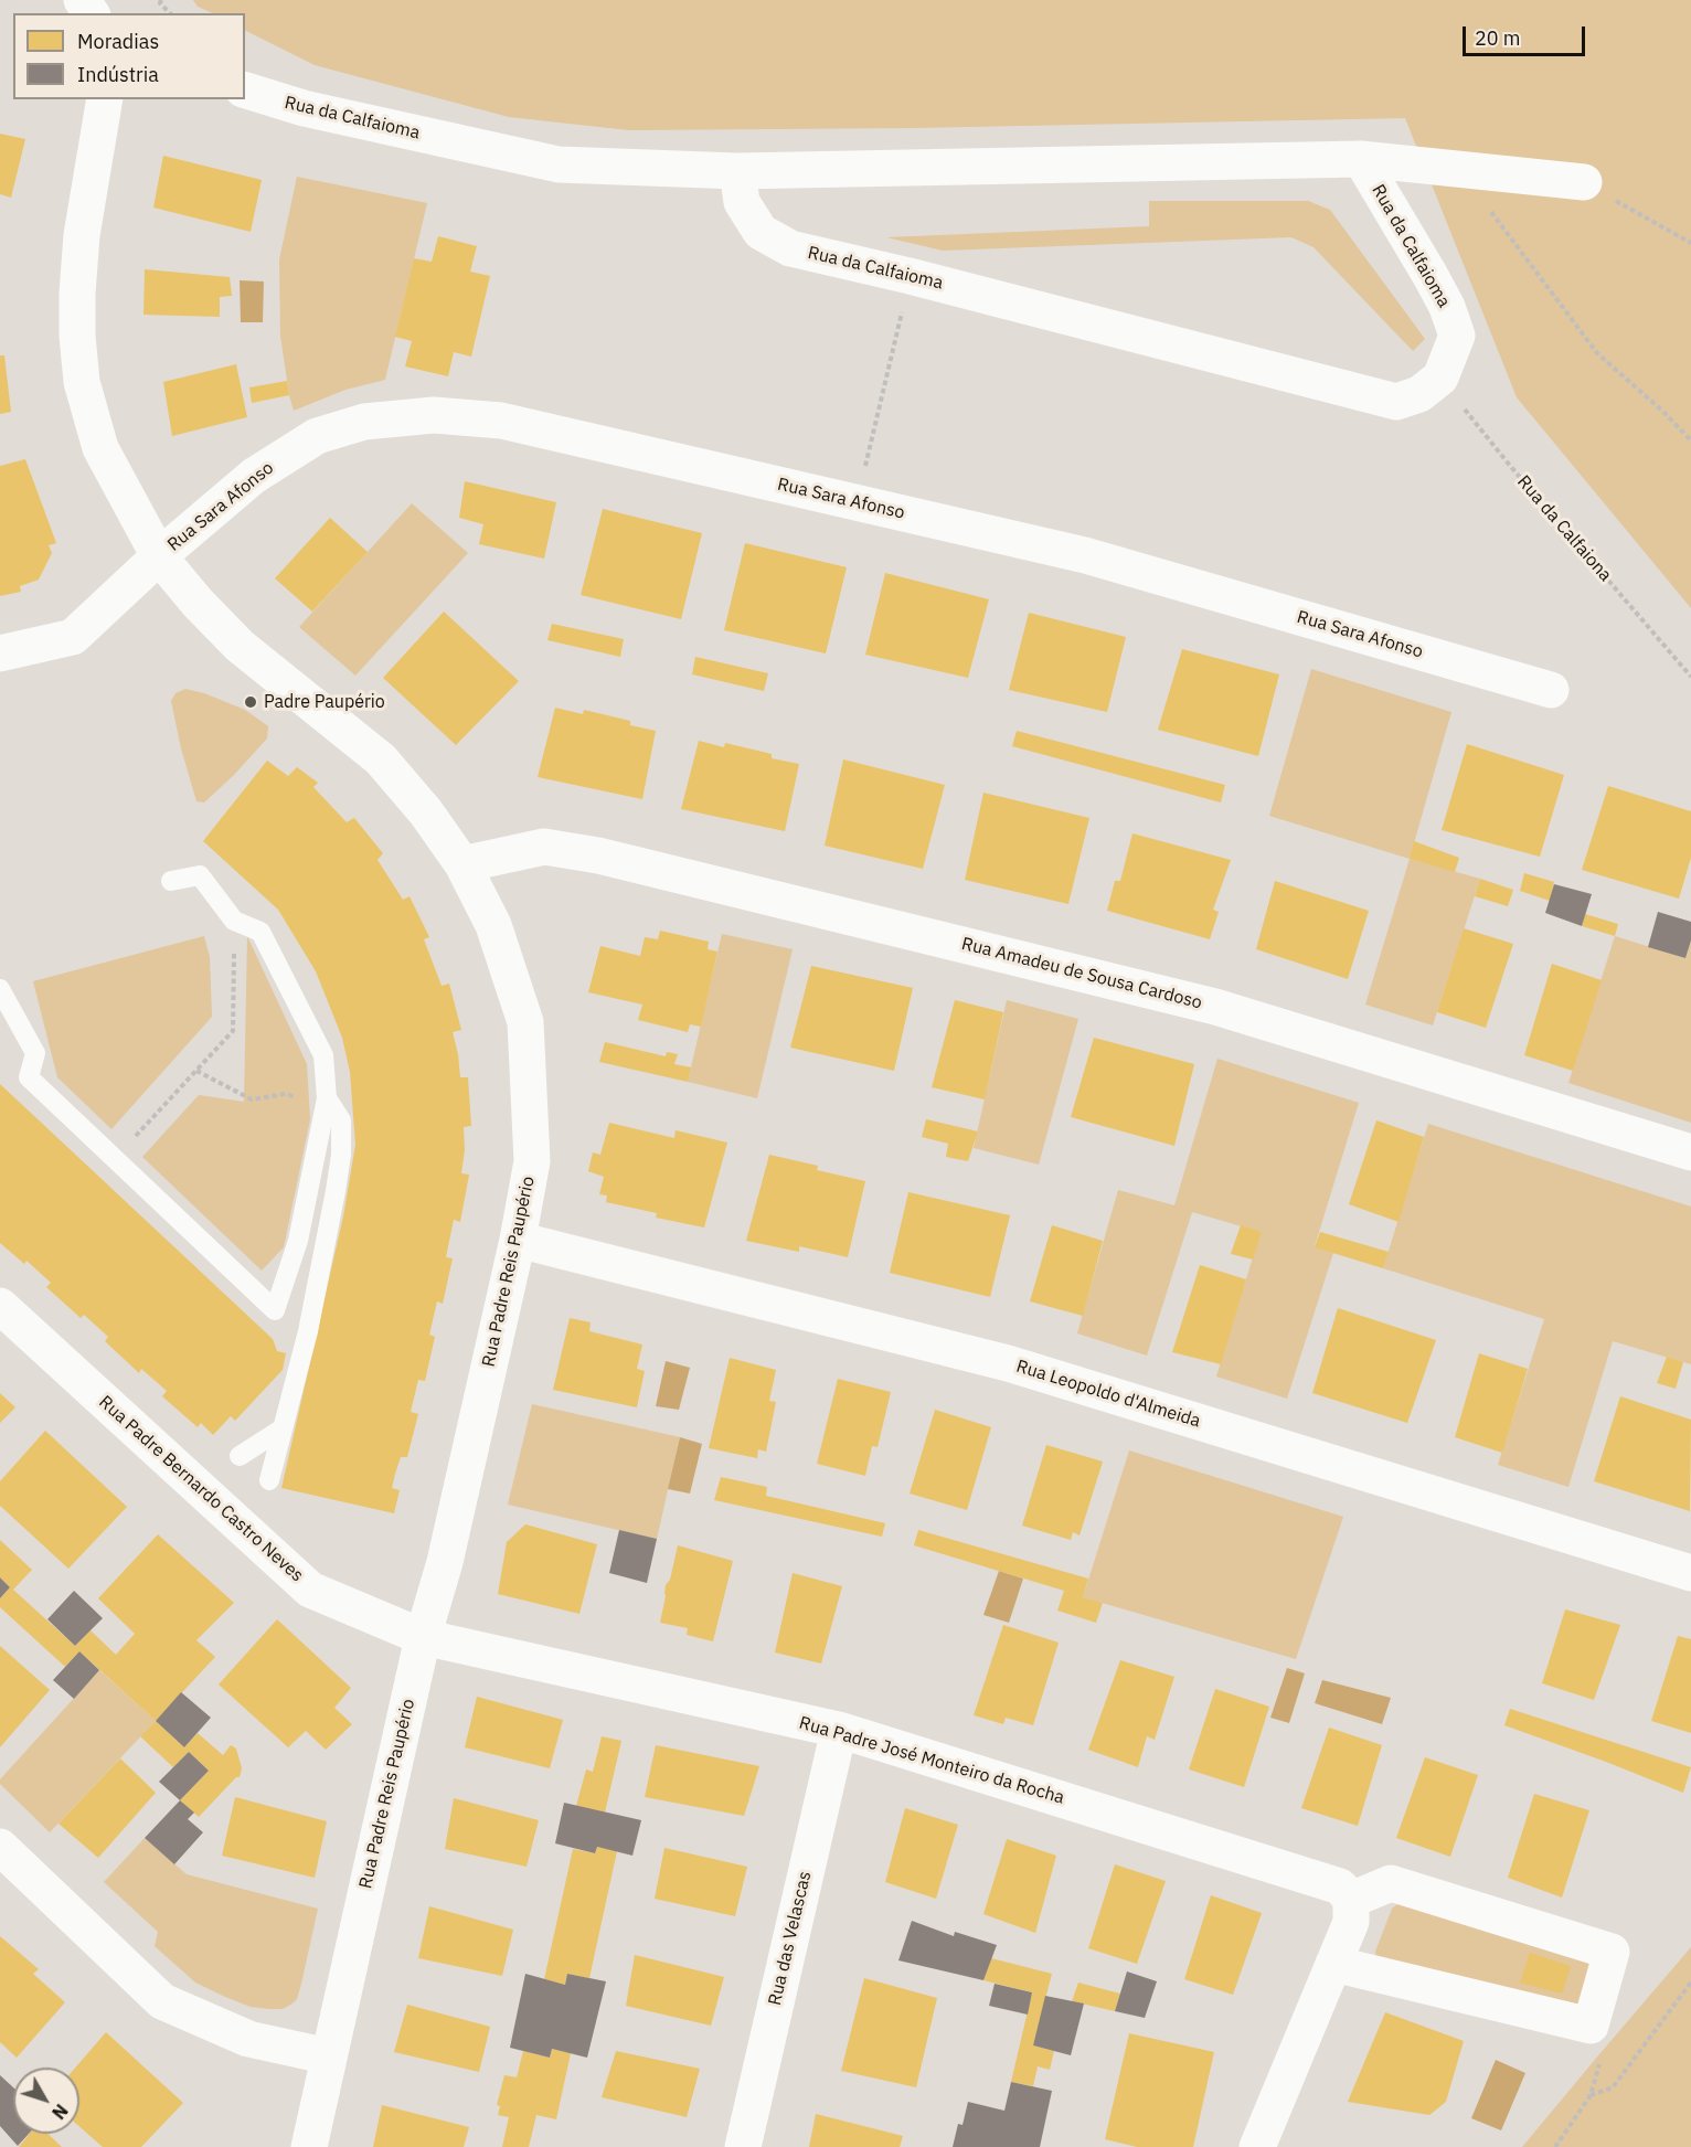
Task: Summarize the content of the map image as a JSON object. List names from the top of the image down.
{
  "streets": {
    "street": [
      "Rua da Calfaioma",
      "Rua Sara Afonso",
      "Rua Amadeu de Sousa Cardoso",
      "Rua Padre Reis Paupério",
      "Rua Leopoldo d'Almeida",
      "Rua Padre Bernardo Castro Neves",
      "Rua Padre José Monteiro da Rocha",
      "Rua das Velascas"
    ],
    "path": ["Rua da Calfaiona"]
  },
  "crossings": [
    ["Rua da Calfaioma", "Rua da Calfaiona"],
    ["Rua Sara Afonso", "Rua Padre Reis Paupério"],
    ["Rua Amadeu de Sousa Cardoso", "Rua Padre Reis Paupério"],
    ["Rua Padre Reis Paupério", "Rua Leopoldo d'Almeida"],
    ["Rua Padre Reis Paupério", "Rua Padre Bernardo Castro Neves"],
    ["Rua Padre Reis Paupério", "Rua Padre José Monteiro da Rocha"],
    ["Rua Padre Bernardo Castro Neves", "Rua Padre José Monteiro da Rocha"],
    ["Rua Padre José Monteiro da Rocha", "Rua das Velascas"]
  ],
  "places": ["Padre Paupério"],
  "legend": ["Moradias", "Indústria"],
  "scale_bar": "20 m",
  "north": "bottom right"
}
